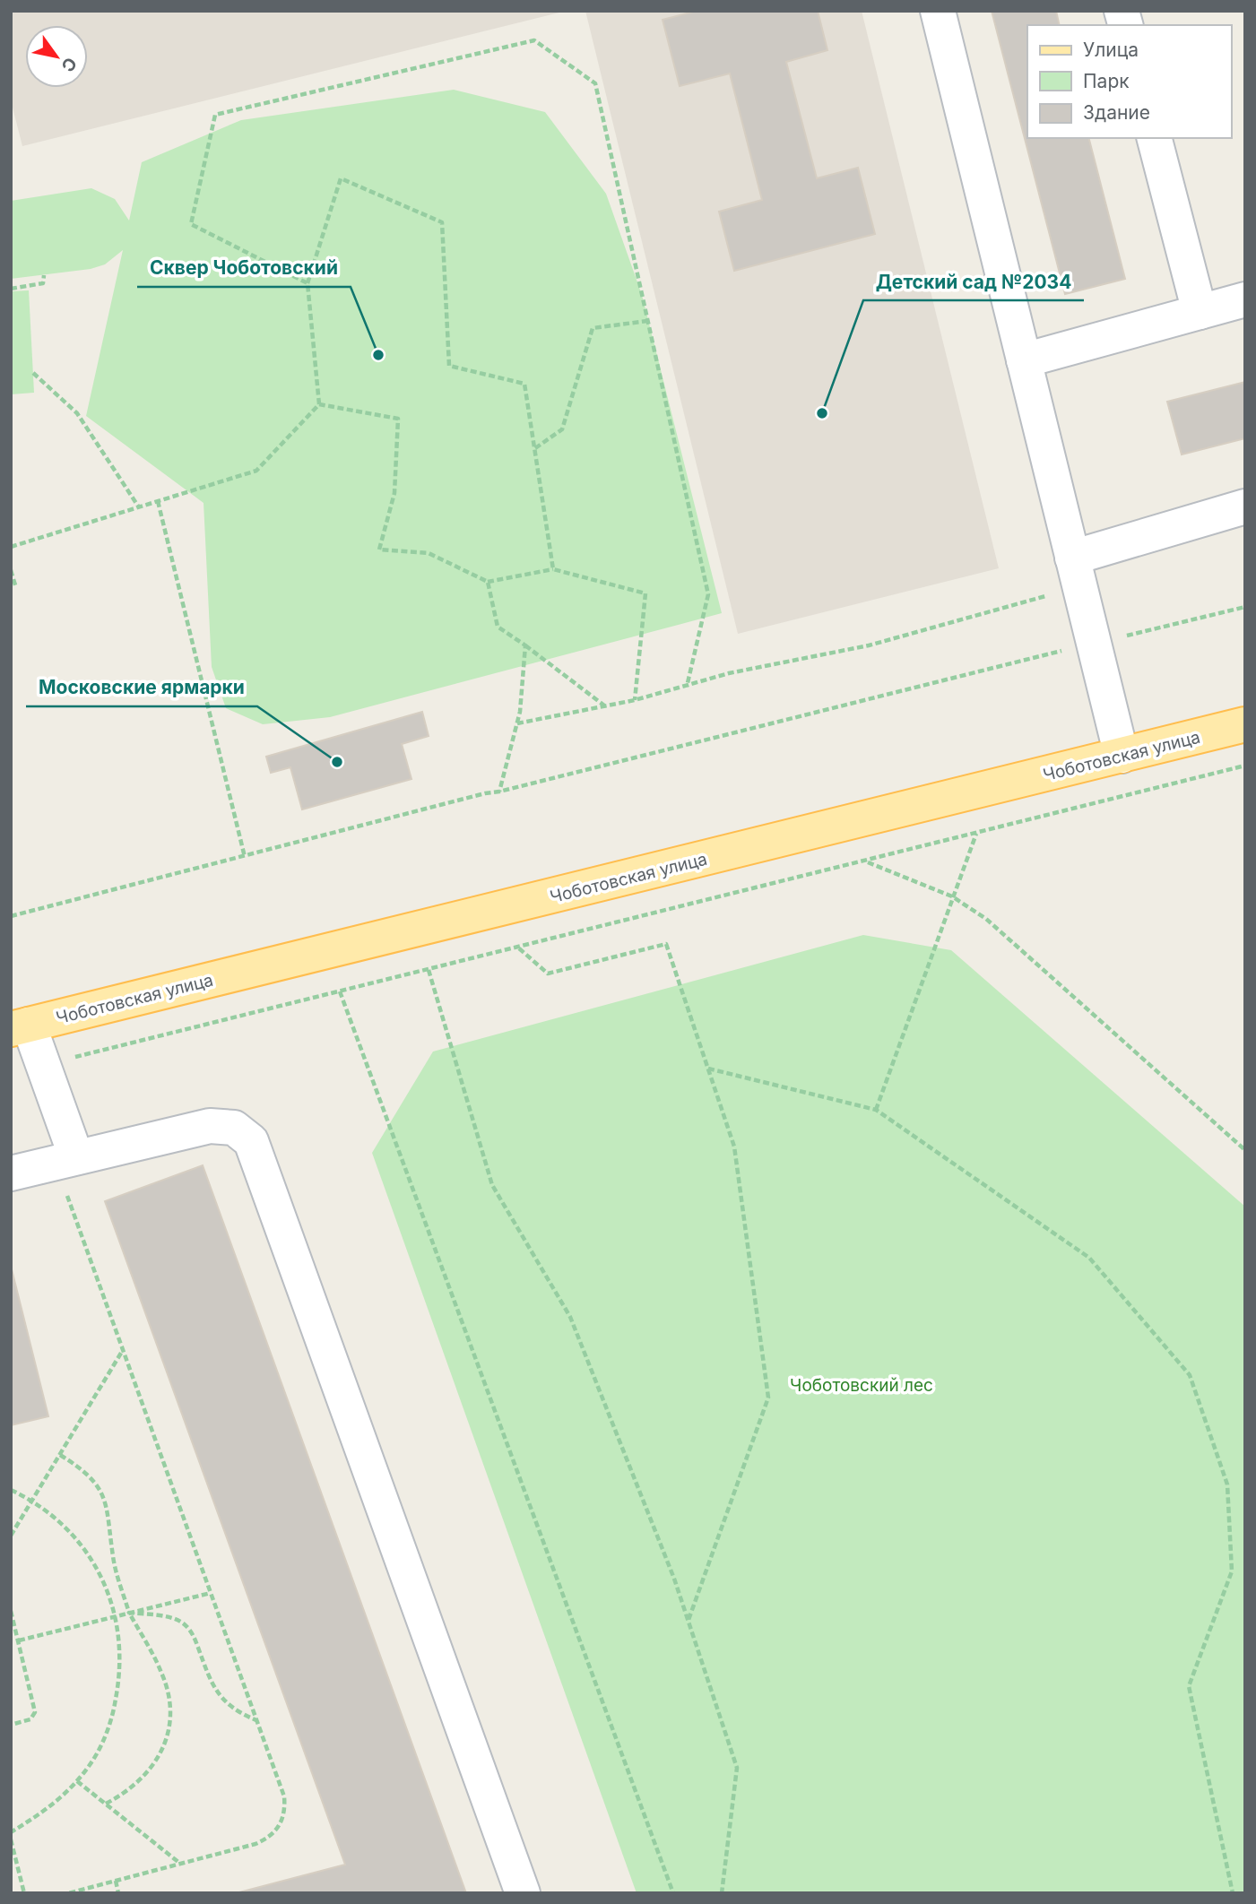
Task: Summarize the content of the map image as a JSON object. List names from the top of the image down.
{
  "streets": {
    "main road": ["Чоботовская улица"]
  },
  "parks": ["Чоботовский лес"],
  "places": ["Сквер Чоботовский", "Детский сад №2034", "Московские ярмарки"],
  "legend": ["Улица", "Парк", "Здание"],
  "north": "bottom right"
}
